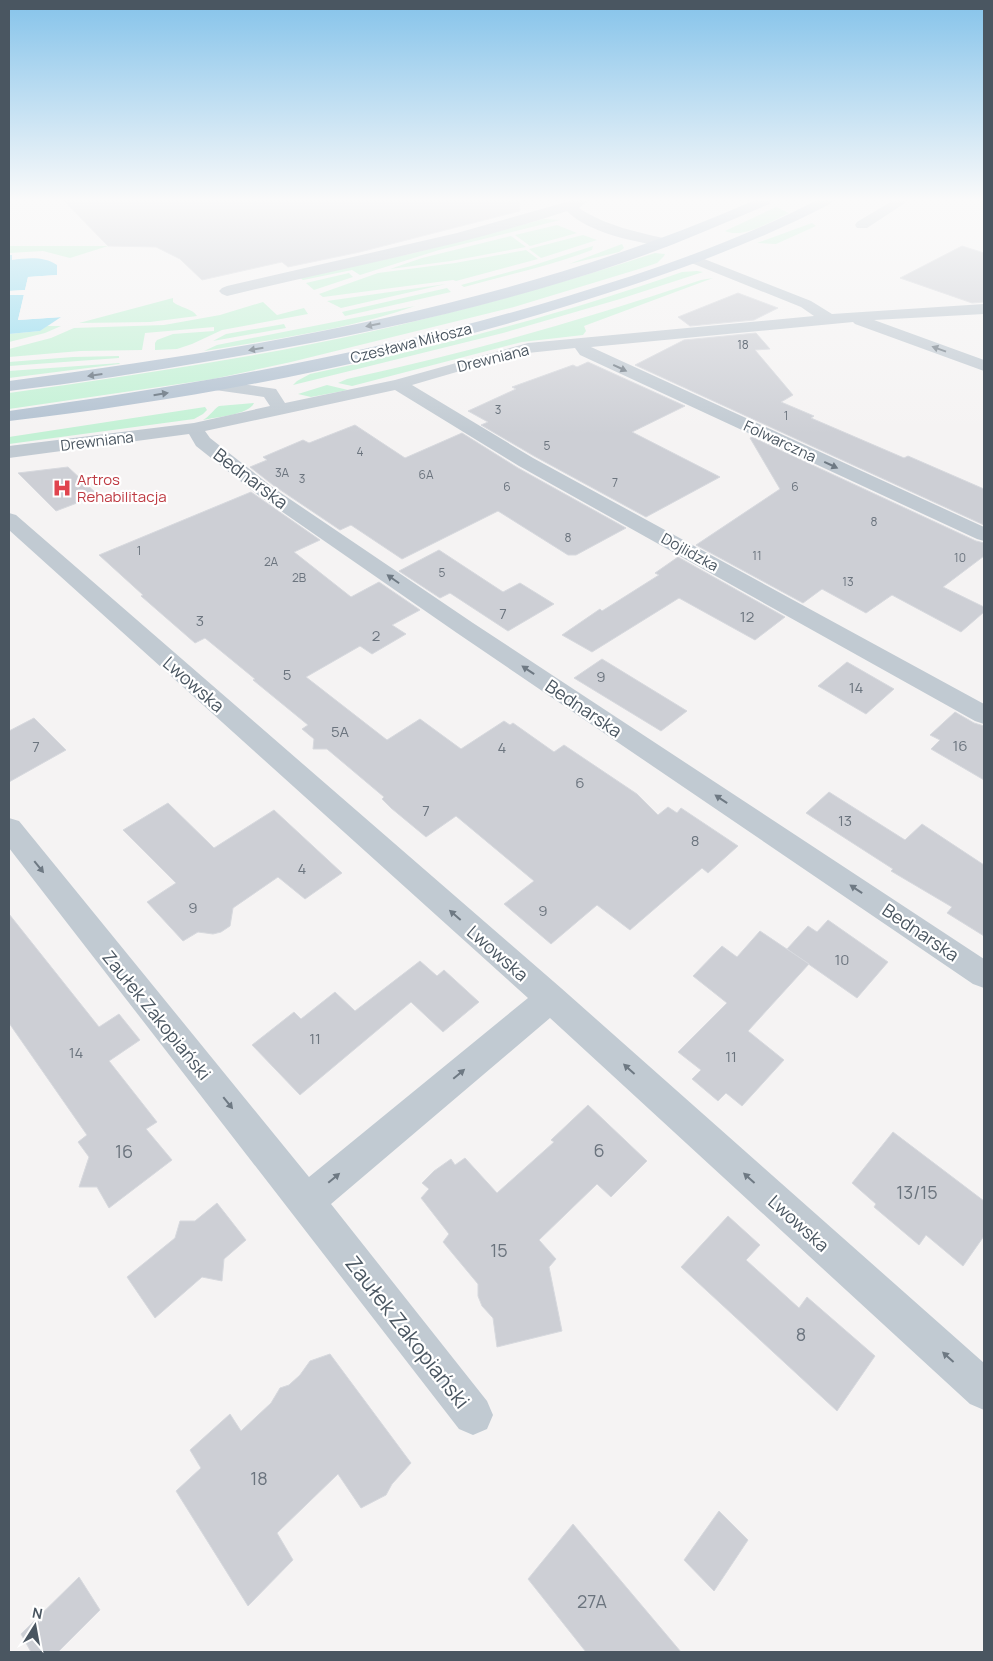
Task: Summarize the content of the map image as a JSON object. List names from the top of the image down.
{
  "streets": {
    "main road": ["Czesława Miłosza"],
    "street": [
      "Drewniana",
      "Folwarczna",
      "Bednarska",
      "Dojlidzka",
      "Lwowska",
      "Zaułek Zakopiański"
    ]
  },
  "crossings": [
    ["Drewniana", "Folwarczna"],
    ["Drewniana", "Bednarska"],
    ["Drewniana", "Dojlidzka"]
  ],
  "one_way": ["Bednarska", "Lwowska", "Zaułek Zakopiański"],
  "places": {
    "hospital": ["Artros Rehabilitacja"]
  },
  "house_numbers": [
    "18",
    "3",
    "1",
    "5",
    "4",
    "3A",
    "6A",
    "3",
    "7",
    "6",
    "6",
    "8",
    "8",
    "1",
    "11",
    "10",
    "2A",
    "5",
    "2B",
    "13",
    "7",
    "12",
    "3",
    "2",
    "5",
    "9",
    "14",
    "5A",
    "16",
    "7",
    "4",
    "6",
    "7",
    "13",
    "8",
    "4",
    "9",
    "9",
    "10",
    "11",
    "14",
    "11",
    "6",
    "16",
    "13/15",
    "15",
    "8",
    "18",
    "27A"
  ],
  "north": "top"
}
